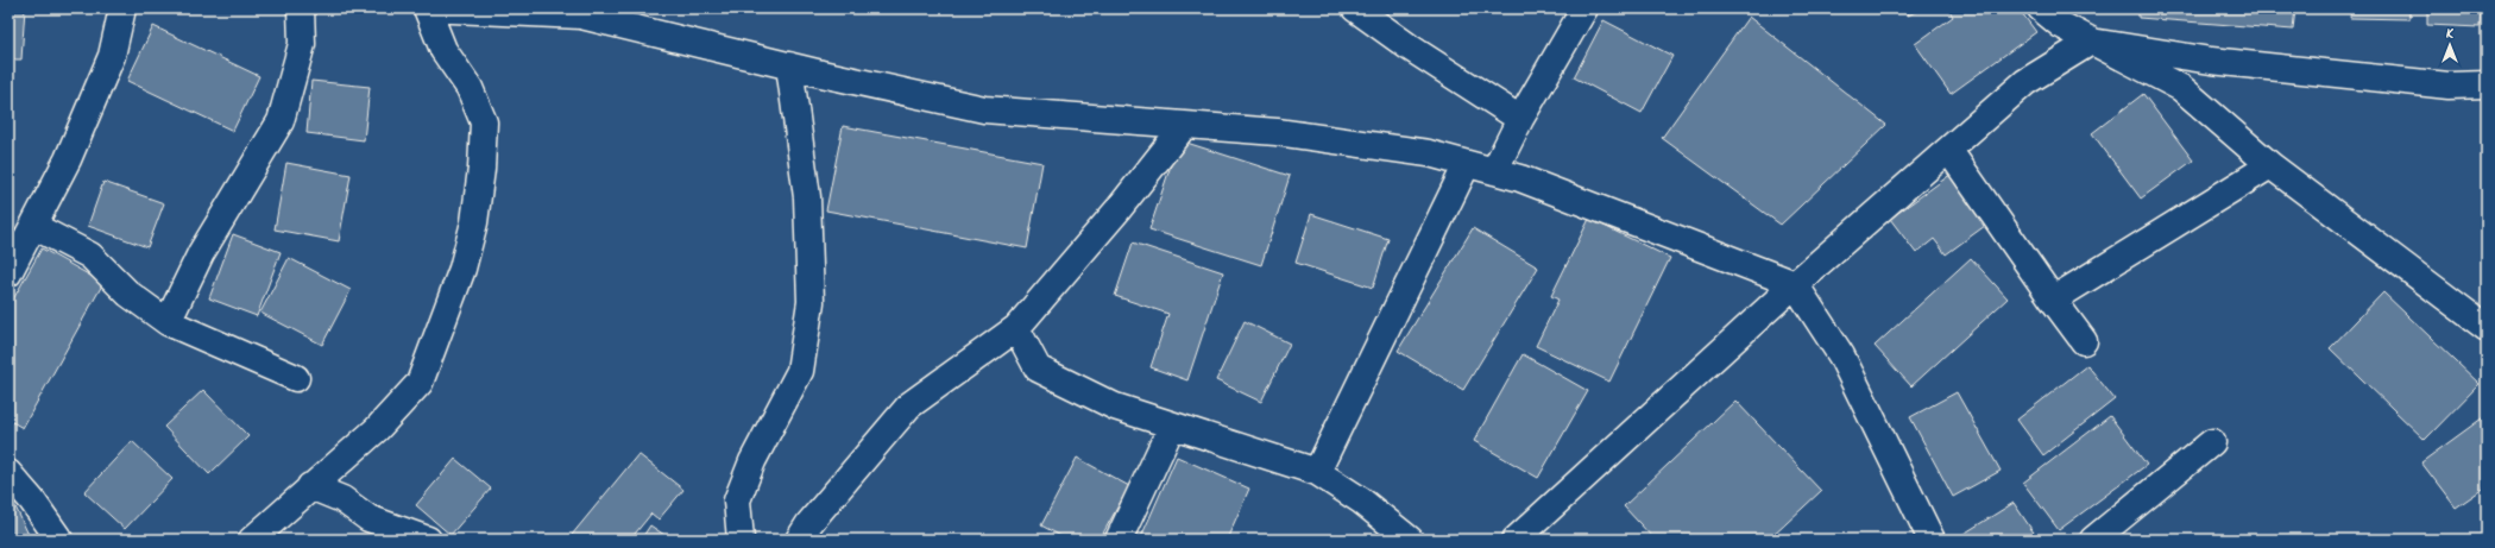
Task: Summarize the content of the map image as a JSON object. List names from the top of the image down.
{
  "north": "top"
}
